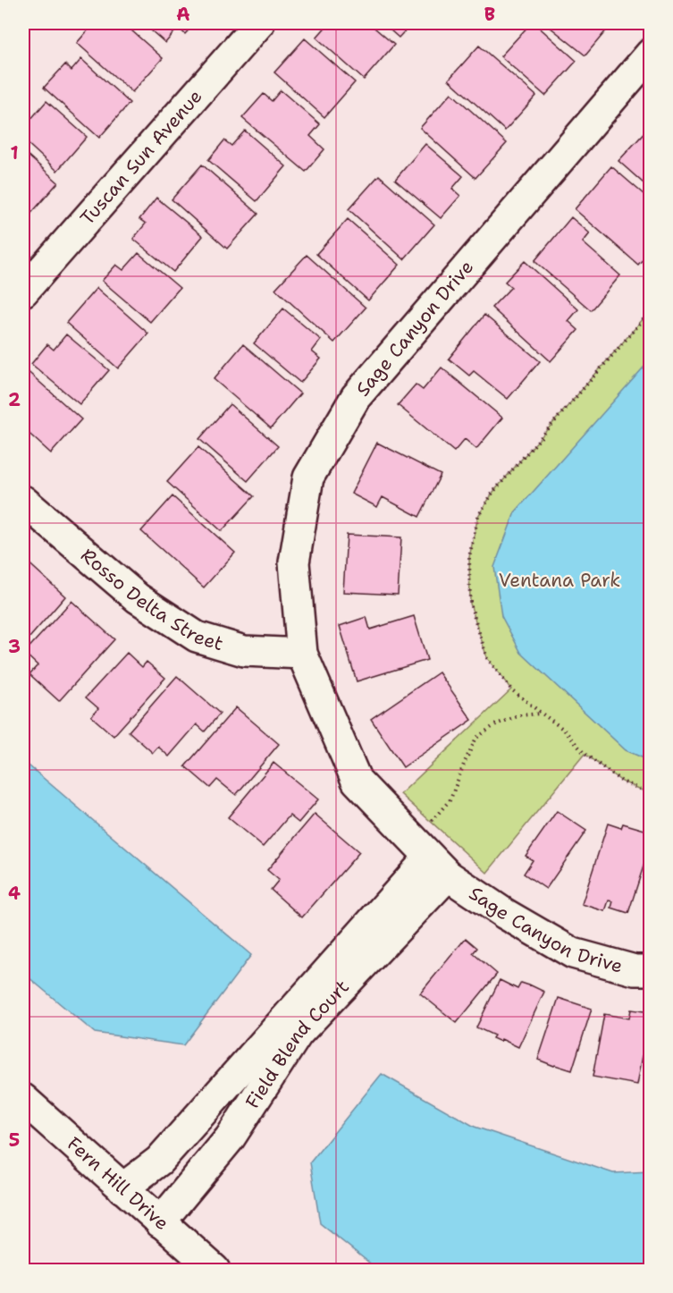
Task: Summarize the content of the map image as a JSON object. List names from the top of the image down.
{
  "streets": {
    "street": [
      "Tuscan Sun Avenue",
      "Sage Canyon Drive",
      "Rosso Delta Street",
      "Field Blend Court",
      "Fern Hill Drive"
    ]
  },
  "crossings": [
    ["Sage Canyon Drive", "Rosso Delta Street"],
    ["Sage Canyon Drive", "Field Blend Court"],
    ["Field Blend Court", "Fern Hill Drive"]
  ],
  "parks": ["Ventana Park"],
  "grid": {
    "columns": ["A", "B"],
    "rows": [
      "1",
      "2",
      "3",
      "4",
      "5"
    ]
  }
}
